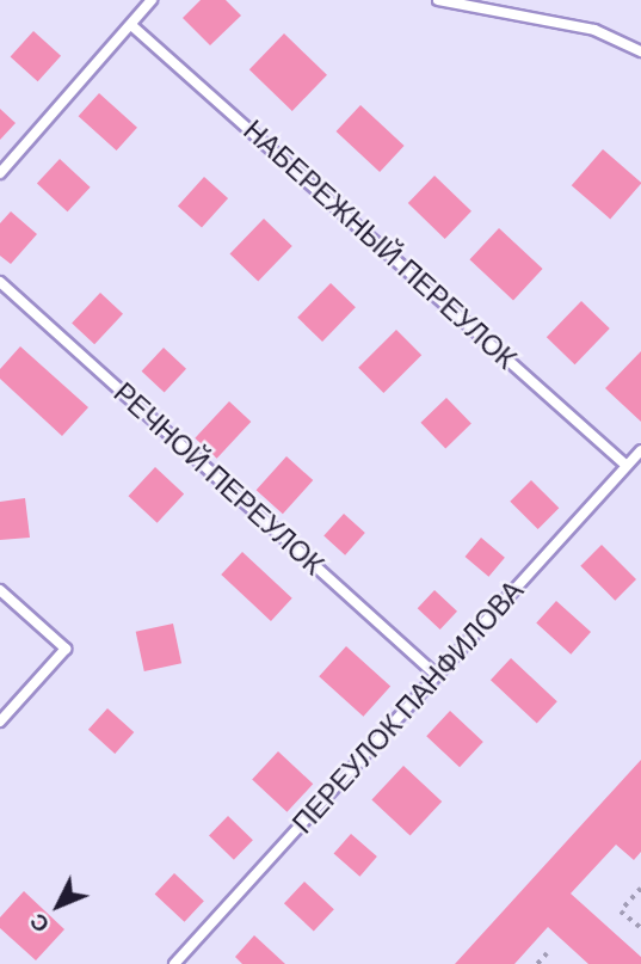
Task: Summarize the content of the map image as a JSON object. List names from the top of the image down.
{
  "streets": {
    "lane": ["НАБЕРЕЖНЫЙ ПЕРЕУЛОК", "РЕЧНОЙ ПЕРЕУЛОК", "ПЕРЕУЛОК ПАНФИЛОВА"]
  },
  "crossings": [
    ["НАБЕРЕЖНЫЙ ПЕРЕУЛОК", "ПЕРЕУЛОК ПАНФИЛОВА"],
    ["РЕЧНОЙ ПЕРЕУЛОК", "ПЕРЕУЛОК ПАНФИЛОВА"]
  ],
  "north": "bottom left"
}
